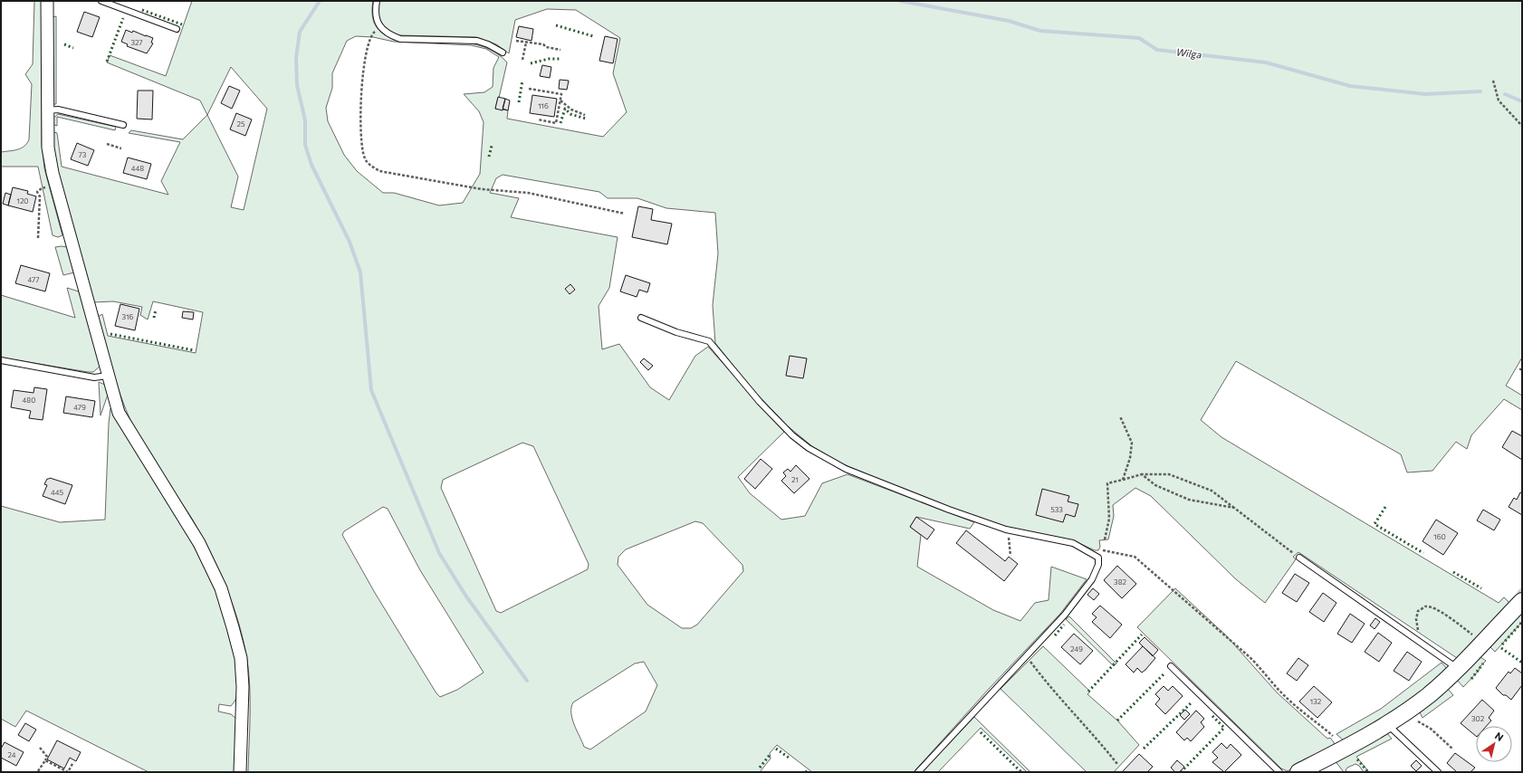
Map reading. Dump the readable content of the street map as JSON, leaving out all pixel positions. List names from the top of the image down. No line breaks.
{"water":["Wilga"],"house_numbers":["327","116","25","73","448","120","477","316","480","479","21","445","533","160","382","249","132","302","24"],"north":"top right"}
